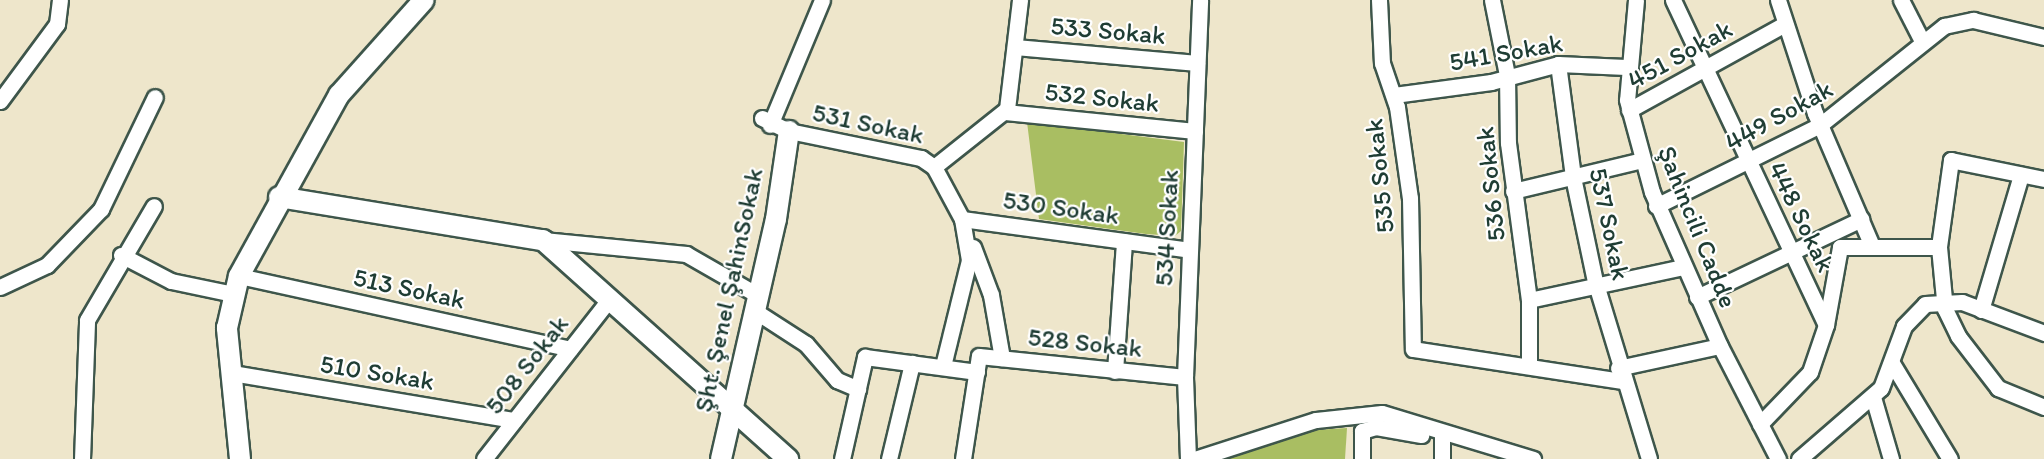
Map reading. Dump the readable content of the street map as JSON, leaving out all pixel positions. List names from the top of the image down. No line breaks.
{"streets":{"street":["533 Sokak","541 Sokak","451 Sokak","532 Sokak","449 Sokak","531 Sokak","535 Sokak","536 Sokak","530 Sokak","448 Sokak","537 Sokak","Şahincili Cadde","534 Sokak","513 Sokak","Şht. Şenel ŞahinSokak","528 Sokak","508 Sokak","510 Sokak"]},"crossings":[["533 Sokak","534 Sokak"],["541 Sokak","535 Sokak"],["541 Sokak","536 Sokak"],["541 Sokak","537 Sokak"],["541 Sokak","Şahincili Cadde"],["451 Sokak","448 Sokak"],["451 Sokak","Şahincili Cadde"],["532 Sokak","531 Sokak"],["532 Sokak","534 Sokak"],["449 Sokak","448 Sokak"],["449 Sokak","Şahincili Cadde"],["531 Sokak","Şht. Şenel ŞahinSokak"],["535 Sokak","536 Sokak"],["530 Sokak","534 Sokak"],["534 Sokak","528 Sokak"],["513 Sokak","508 Sokak"],["508 Sokak","510 Sokak"]]}
